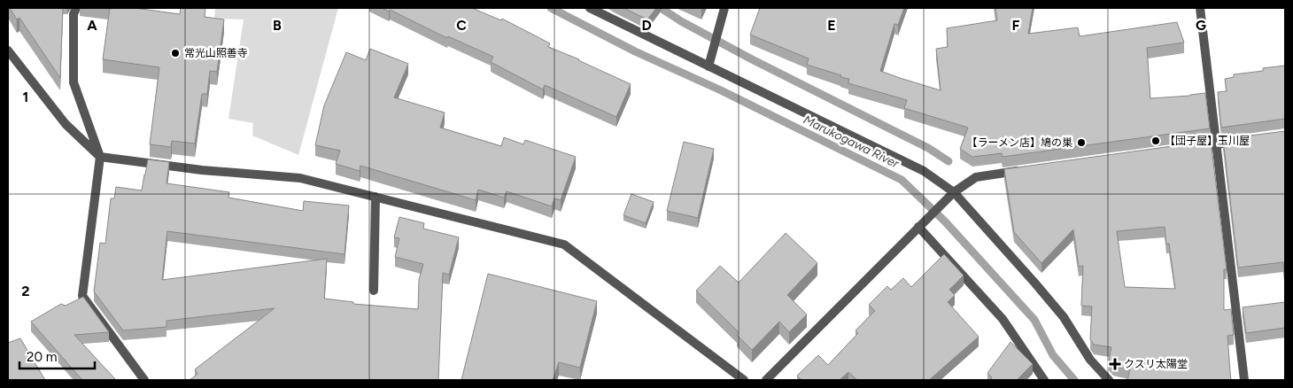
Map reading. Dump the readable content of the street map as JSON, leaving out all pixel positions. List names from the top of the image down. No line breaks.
{"water":["Marukogawa River"],"places":{"other":["常光山照善寺","【団子屋】玉川屋","【ラーメン店】鳩の巣"],"health":["クスリ太陽堂"]},"scale_bar":"20 m","grid":{"columns":["A","B","C","D","E","F","G"],"rows":["1","2"]}}
